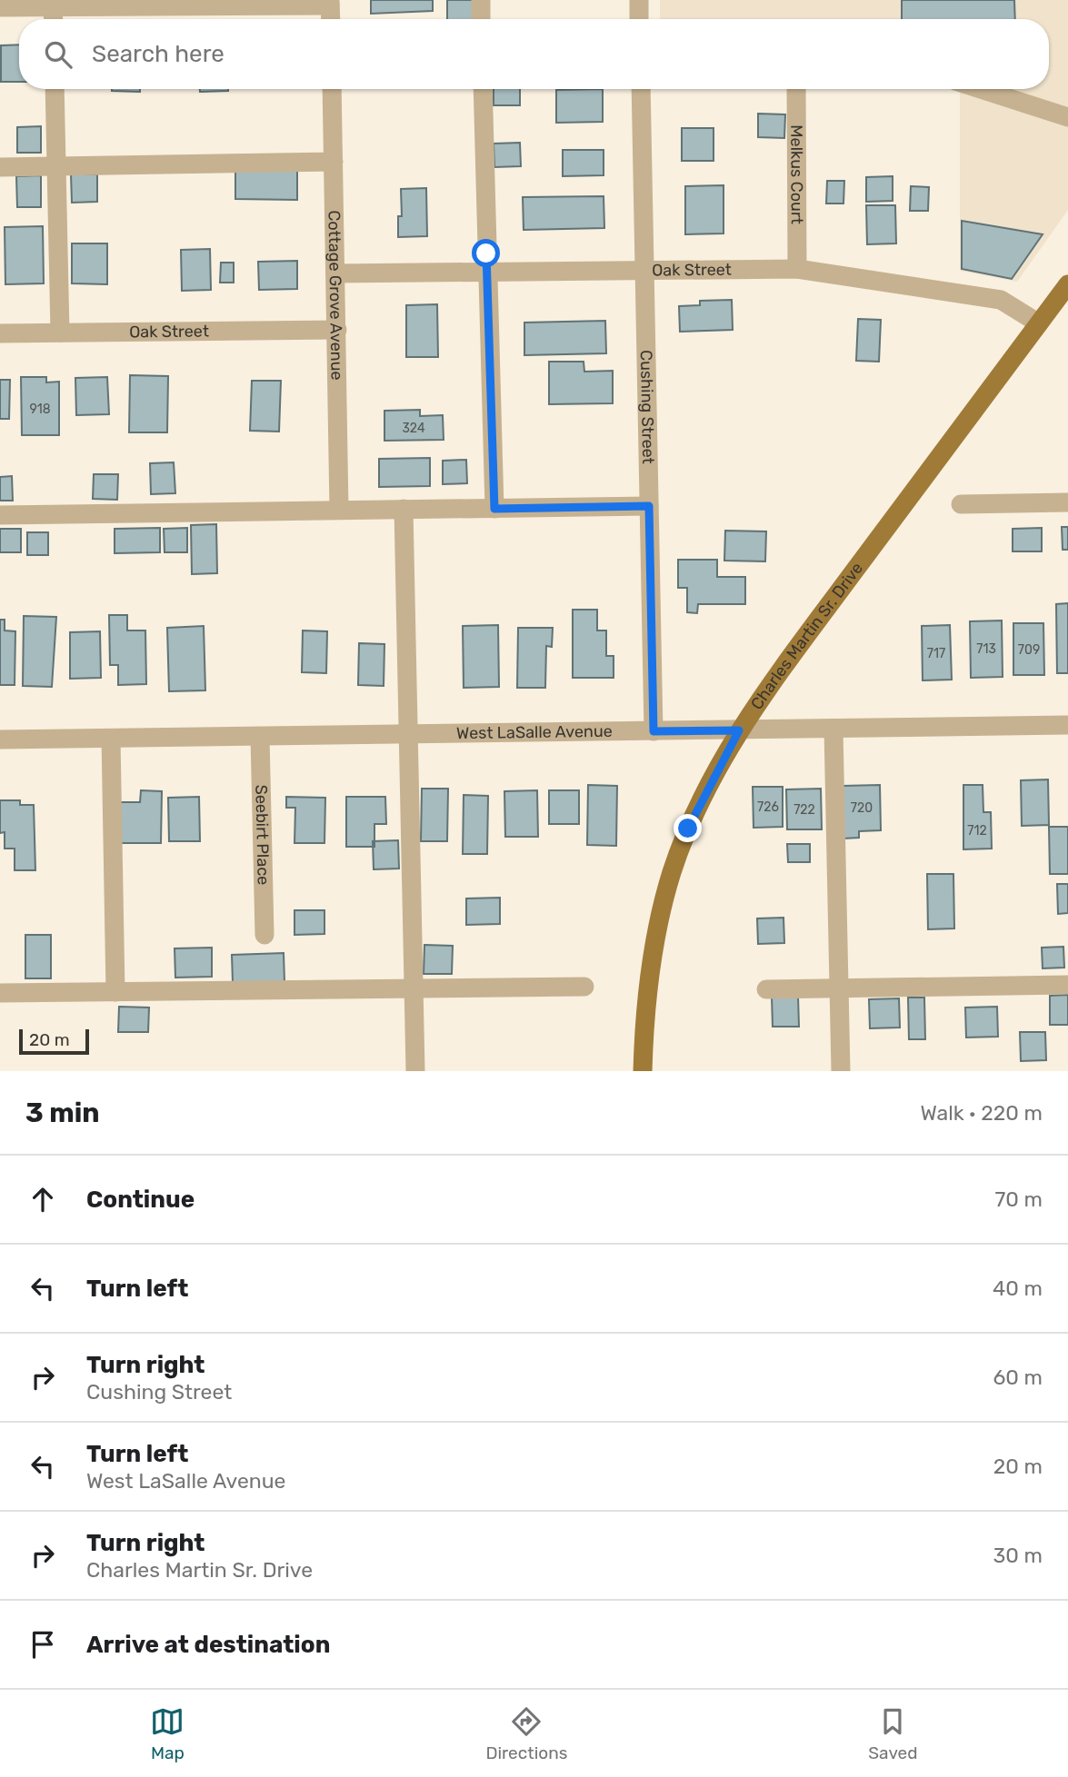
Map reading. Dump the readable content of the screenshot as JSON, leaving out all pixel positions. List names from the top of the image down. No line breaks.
{"streets":{"main road":["Charles Martin Sr. Drive"],"street":["Melkus Court","Oak Street","Cottage Grove Avenue","Cushing Street","West LaSalle Avenue","Seebirt Place"]},"crossings":[["Melkus Court","Oak Street"],["Oak Street","Cottage Grove Avenue"],["Oak Street","Cushing Street"],["Oak Street","Charles Martin Sr. Drive"],["Cushing Street","West LaSalle Avenue"],["Charles Martin Sr. Drive","West LaSalle Avenue"],["West LaSalle Avenue","Seebirt Place"]],"house_numbers":["918","324","713","709","717","726","720","722","712"],"scale_bar":"20 m","page":{"search":"Search here","scale":"20 m","heading":["3 min","Walk · 220 m"],"list":[["Continue","70 m"],["Turn left","40 m"],["Turn right","Cushing Street","60 m"],["Turn left","West LaSalle Avenue","20 m"],["Turn right","Charles Martin Sr. Drive","30 m"],"Arrive at destination"],"nav":["Map","Directions","Saved"]}}
